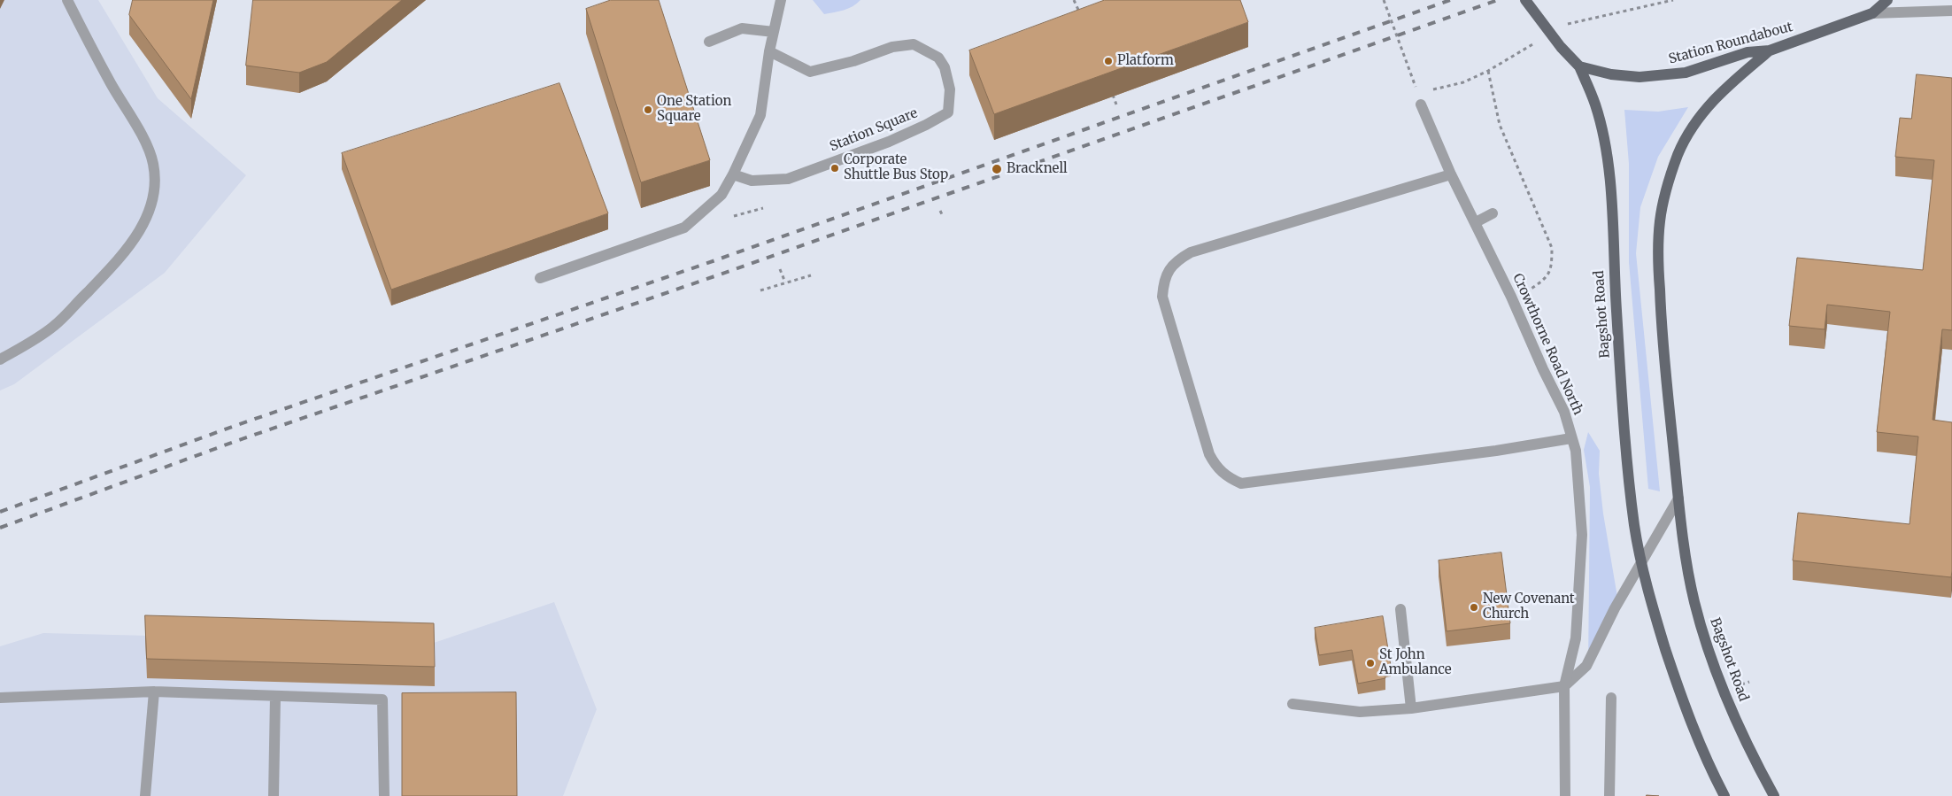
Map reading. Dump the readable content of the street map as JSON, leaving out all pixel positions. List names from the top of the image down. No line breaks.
{"streets":{"main road":["Station Roundabout","Bagshot Road"],"street":["Station Square","Crowthorne Road North"]},"crossings":[["Station Roundabout","Bagshot Road"]],"places":["Platform","One Station Square","Corporate Shuttle Bus Stop","Bracknell","New Covenant Church","St John Ambulance"]}
